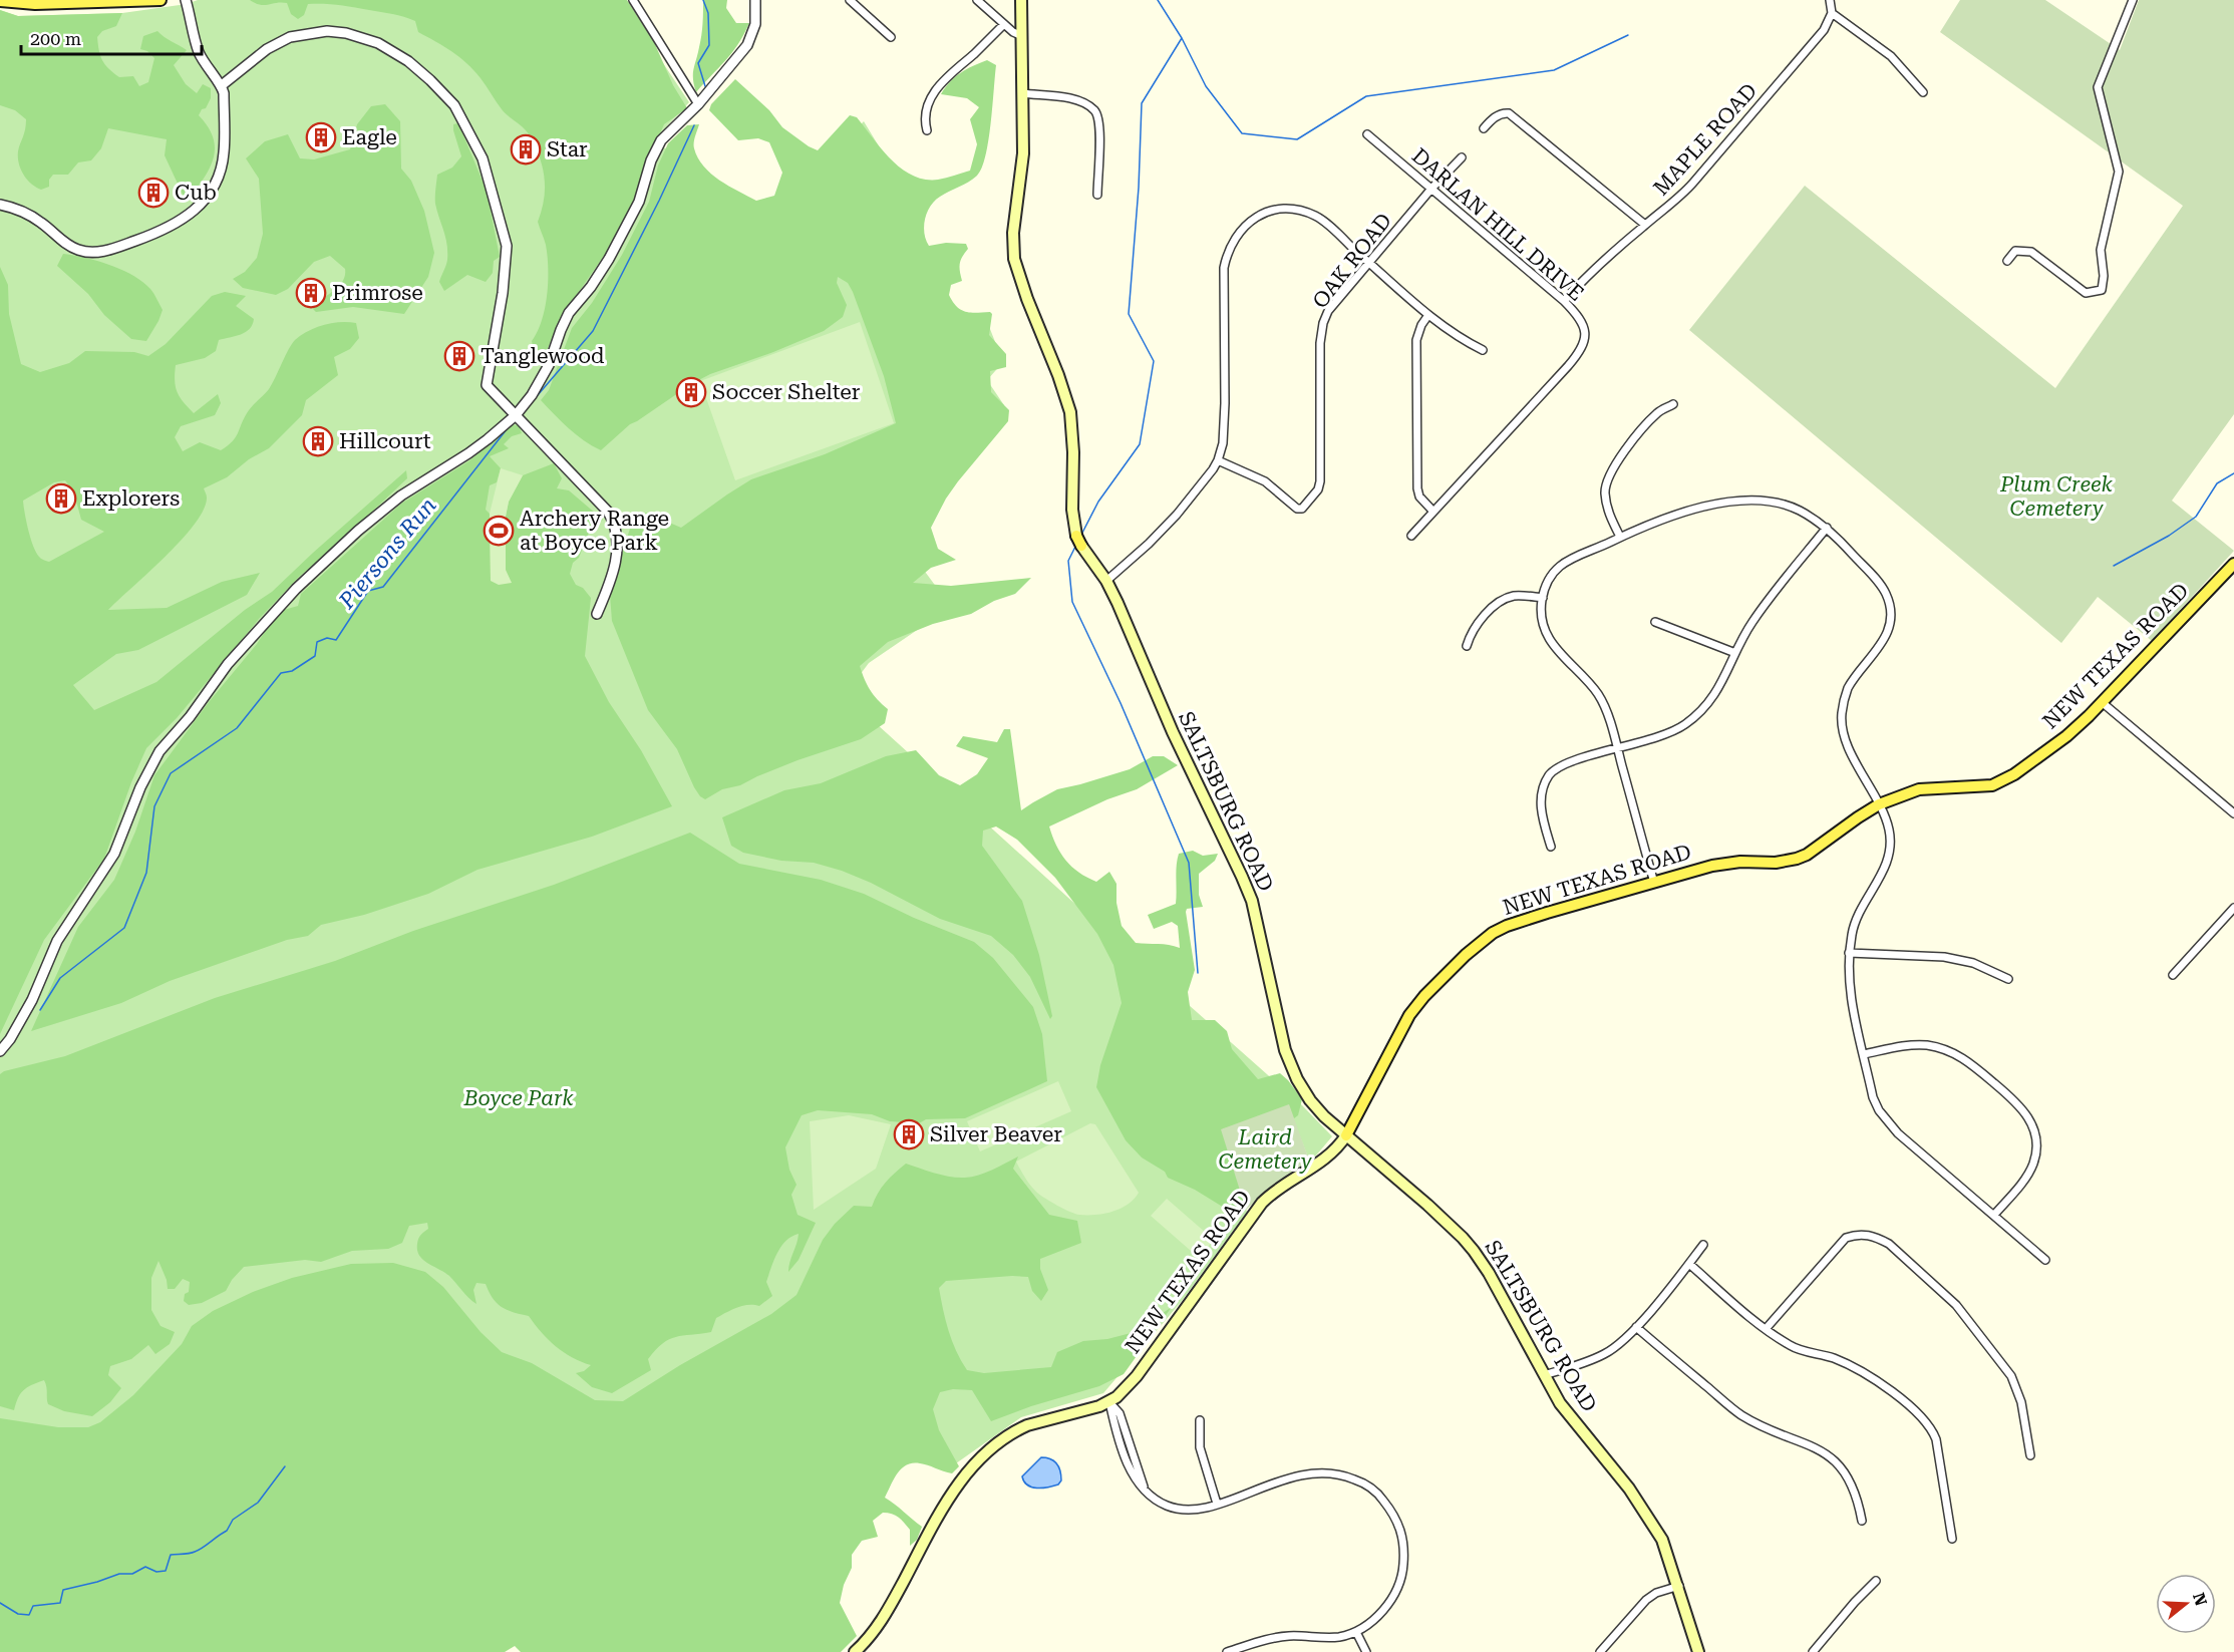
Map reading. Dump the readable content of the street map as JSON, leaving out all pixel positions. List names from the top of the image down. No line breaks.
{"streets":{"main road":["NEW TEXAS ROAD","SALTSBURG ROAD"],"street":["MAPLE ROAD","DARLAN HILL DRIVE","OAK ROAD"]},"crossings":[["MAPLE ROAD","DARLAN HILL DRIVE"],["DARLAN HILL DRIVE","OAK ROAD"],["NEW TEXAS ROAD","SALTSBURG ROAD"]],"water":["Piersons Run"],"parks":["Plum Creek Cemetery","Boyce Park","Laird Cemetery"],"places":{"building":["Eagle","Star","Cub","Primrose","Tanglewood","Soccer Shelter","Hillcourt","Explorers","Silver Beaver"],"sports":["Archery Range at Boyce Park"]},"scale_bar":"200 m","north":"right"}
